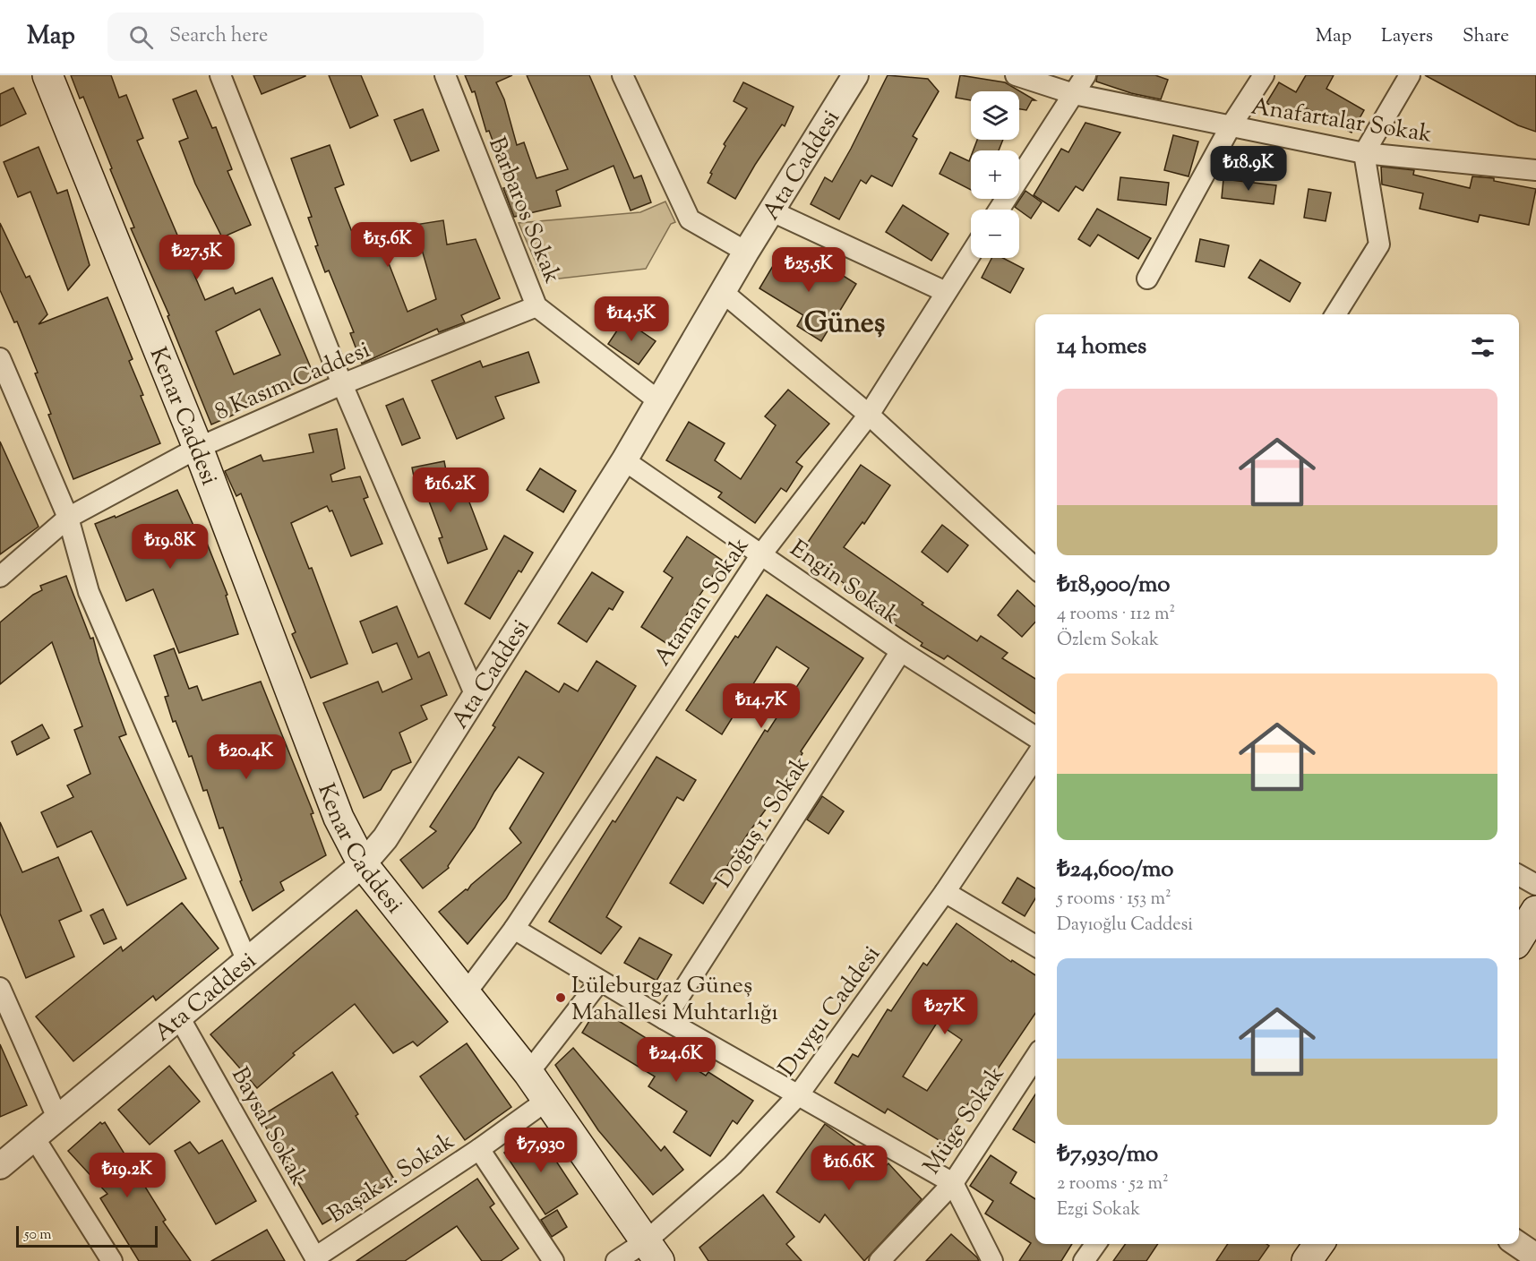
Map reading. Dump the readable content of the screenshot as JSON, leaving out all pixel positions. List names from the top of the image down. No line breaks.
{"streets":{"main road":["Kenar Caddesi"],"street":["Anafartalar Sokak","Ata Caddesi","Barbaros Sokak","8 Kasım Caddesi","Engin Sokak","Ataman Sokak","Doğuş 1. Sokak","Duygu Caddesi","Müge Sokak","Baysal Sokak","Başak 1. Sokak"]},"crossings":[["Ata Caddesi","Barbaros Sokak"],["Ata Caddesi","Kenar Caddesi"],["Ata Caddesi","Engin Sokak"],["Ata Caddesi","Baysal Sokak"],["Barbaros Sokak","8 Kasım Caddesi"],["8 Kasım Caddesi","Kenar Caddesi"],["Kenar Caddesi","Ataman Sokak"],["Kenar Caddesi","Duygu Caddesi"],["Kenar Caddesi","Başak 1. Sokak"],["Engin Sokak","Ataman Sokak"],["Engin Sokak","Doğuş 1. Sokak"],["Baysal Sokak","Başak 1. Sokak"]],"districts":["Güneş"],"places":["Lüleburgaz Güneş Mahallesi Muhtarlığı"],"scale_bar":"50 m","page":{"header":"Map","search":"Search here","nav":["Map","Layers","Share"],"map_buttons":["+","−"],"price":["₺18.9K","₺15.6K","₺27.5K","₺25.5K","₺14.5K","₺16.2K","₺19.8K","₺14.7K","₺20.4K","₺27K","₺24.6K","₺7,930","₺16.6K","₺19.2K"],"heading":"14 homes","list":[{"name":"₺18,900/mo","note":"4 rooms · 112 m² · Özlem Sokak"},{"name":"₺24,600/mo","note":"5 rooms · 153 m² · Dayıoğlu Caddesi"},{"name":"₺7,930/mo","note":"2 rooms · 52 m² · Ezgi Sokak"}],"scale":"50 m"}}
